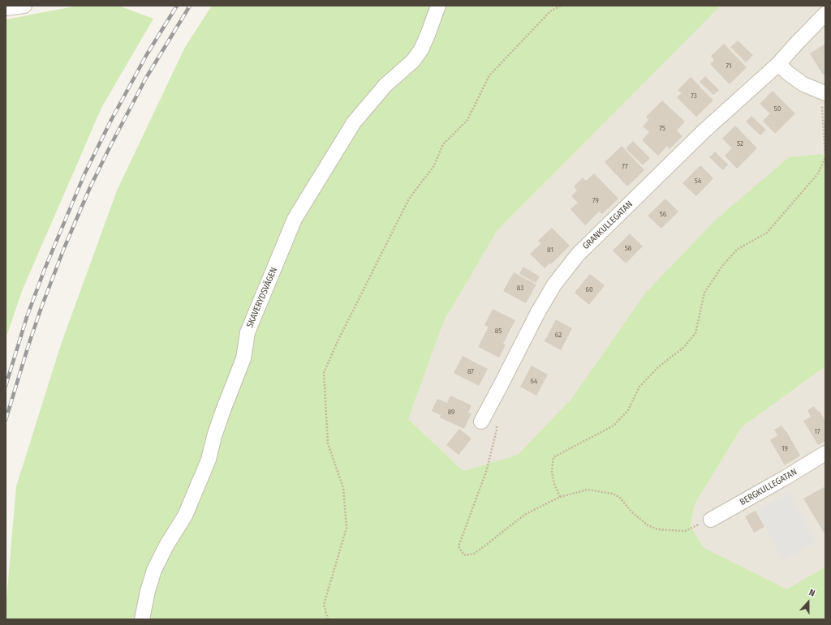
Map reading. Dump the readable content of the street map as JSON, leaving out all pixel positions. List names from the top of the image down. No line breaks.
{"streets":{"street":["GRANKULLEGATAN","SKAVERYDSVÄGEN","BERGKULLEGATAN"]},"house_numbers":["71","73","50","75","52","77","54","79","56","58","81","83","60","85","62","87","64","89","17","19"],"north":"top"}
